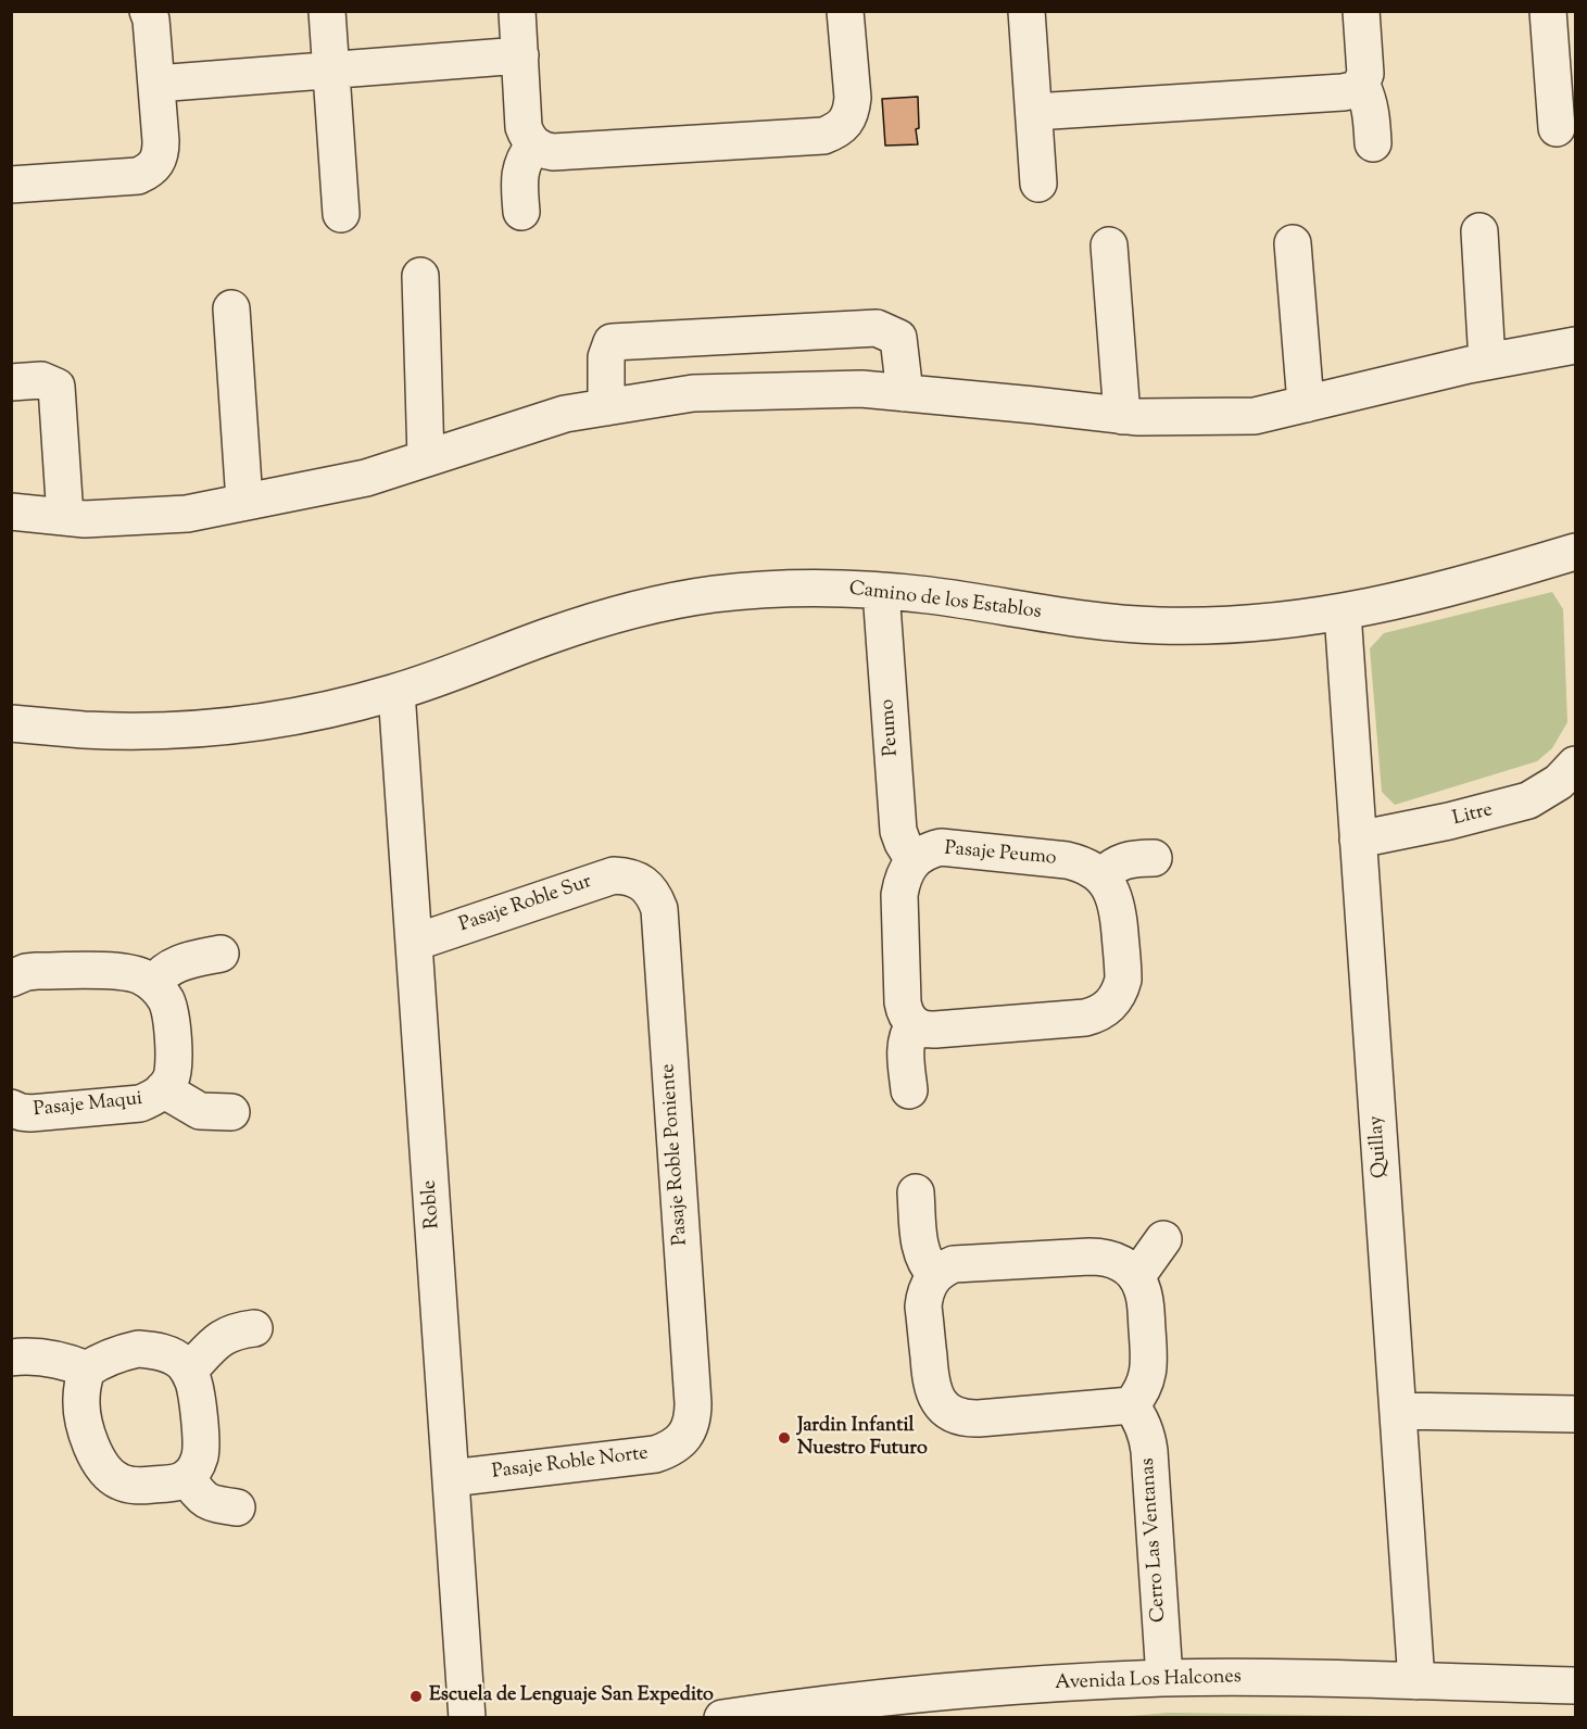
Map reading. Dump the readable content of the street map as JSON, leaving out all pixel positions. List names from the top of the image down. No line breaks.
{"streets":{"street":["Camino de los Establos","Peumo","Litre","Pasaje Peumo","Pasaje Roble Sur","Pasaje Maqui","Quillay","Pasaje Roble Poniente","Roble","Pasaje Roble Norte","Cerro Las Ventanas","Avenida Los Halcones"]},"crossings":[["Camino de los Establos","Peumo"],["Camino de los Establos","Quillay"],["Camino de los Establos","Roble"],["Peumo","Pasaje Peumo"],["Litre","Quillay"],["Pasaje Roble Sur","Pasaje Roble Poniente"],["Pasaje Roble Sur","Roble"],["Quillay","Avenida Los Halcones"],["Pasaje Roble Poniente","Pasaje Roble Norte"],["Roble","Pasaje Roble Norte"],["Cerro Las Ventanas","Avenida Los Halcones"]],"places":["Jardin Infantil Nuestro Futuro","Escuela de Lenguaje San Expedito"]}
